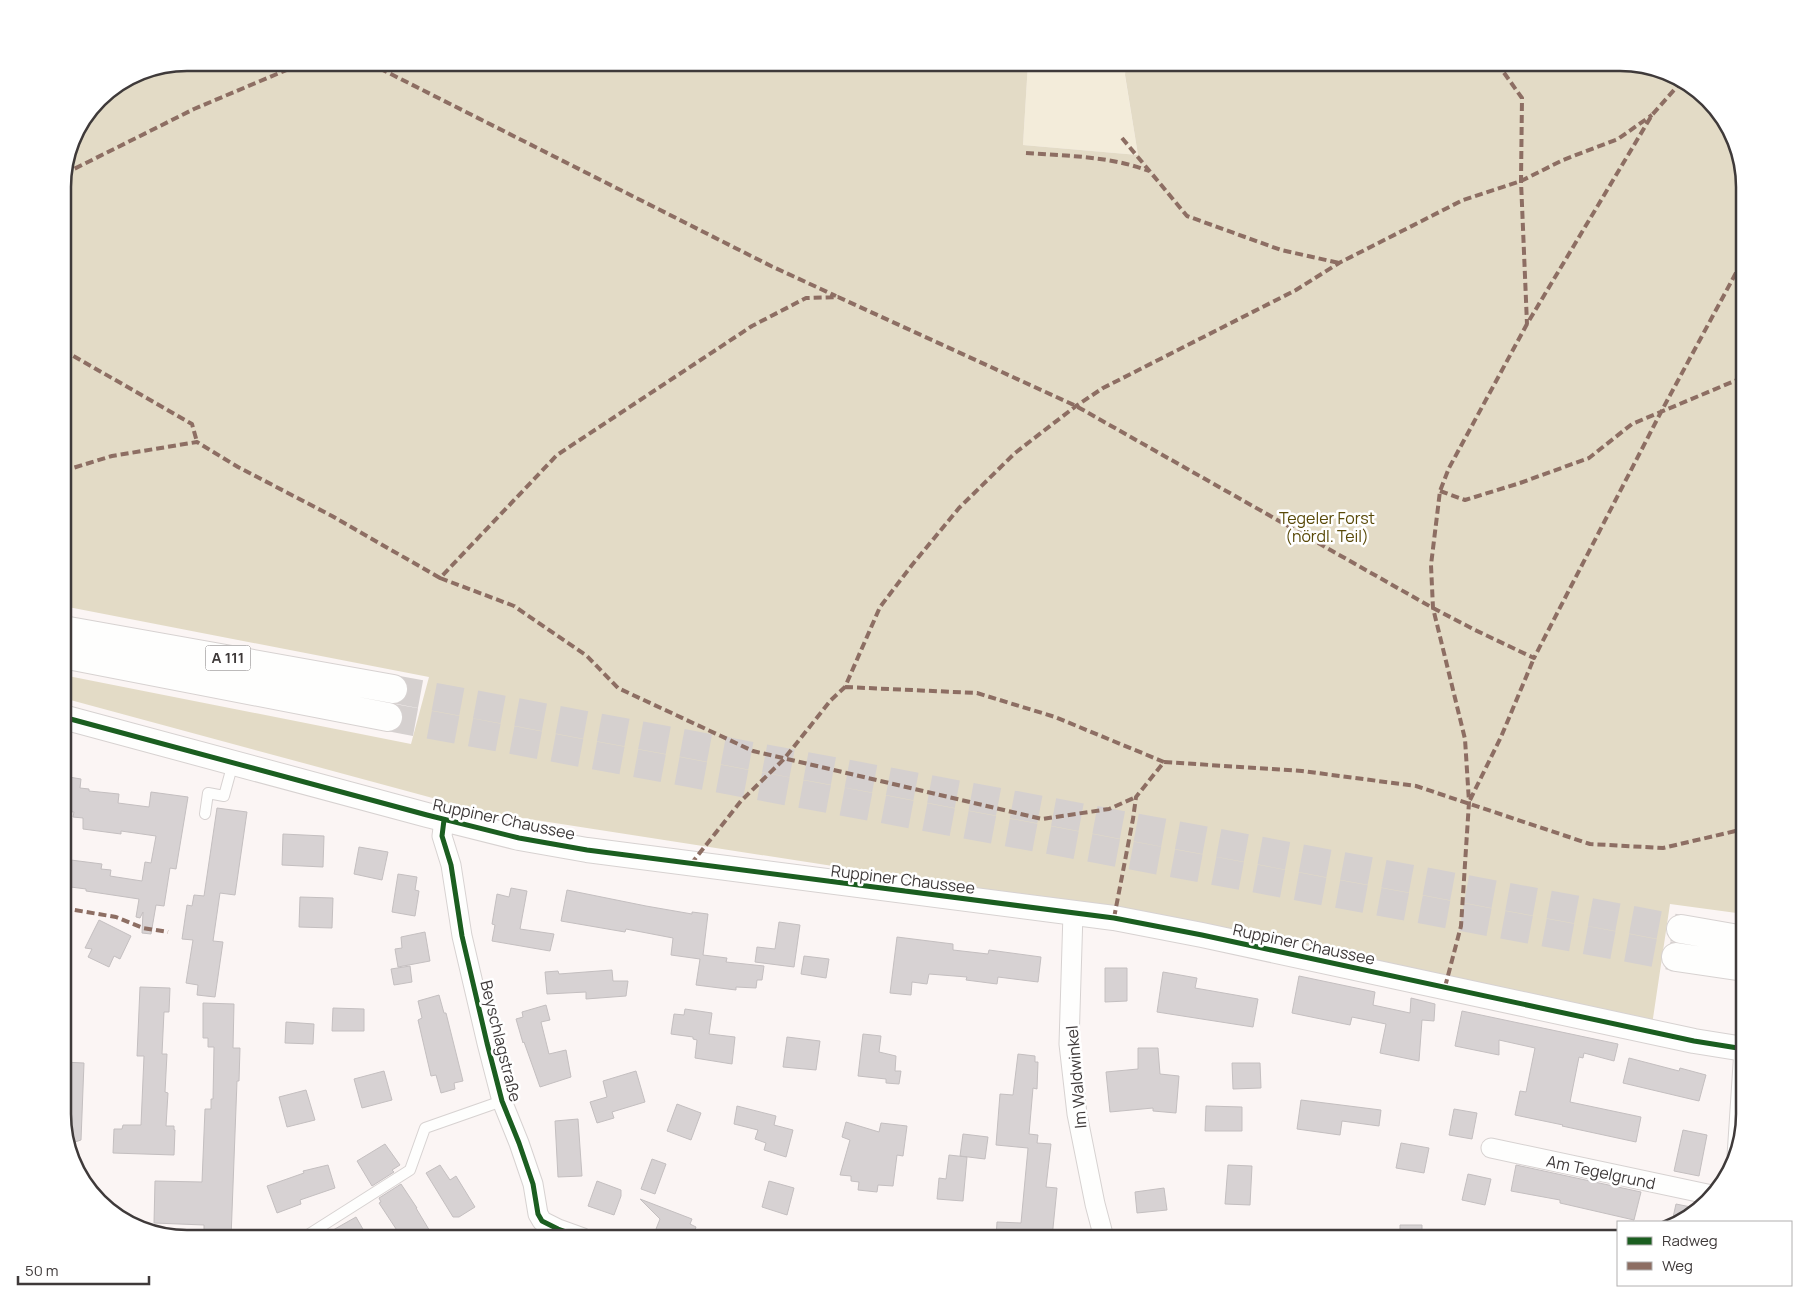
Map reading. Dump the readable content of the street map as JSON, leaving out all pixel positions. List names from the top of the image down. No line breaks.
{"streets":{"highway":["A 111"],"street":["Ruppiner Chaussee","Beyschlagstraße","Im Waldwinkel","Am Tegelgrund"]},"crossings":[["Ruppiner Chaussee","Beyschlagstraße"],["Ruppiner Chaussee","Im Waldwinkel"]],"parks":["Tegeler Forst (nördl. Teil)"],"legend":["Radweg","Weg"],"scale_bar":"50 m"}
